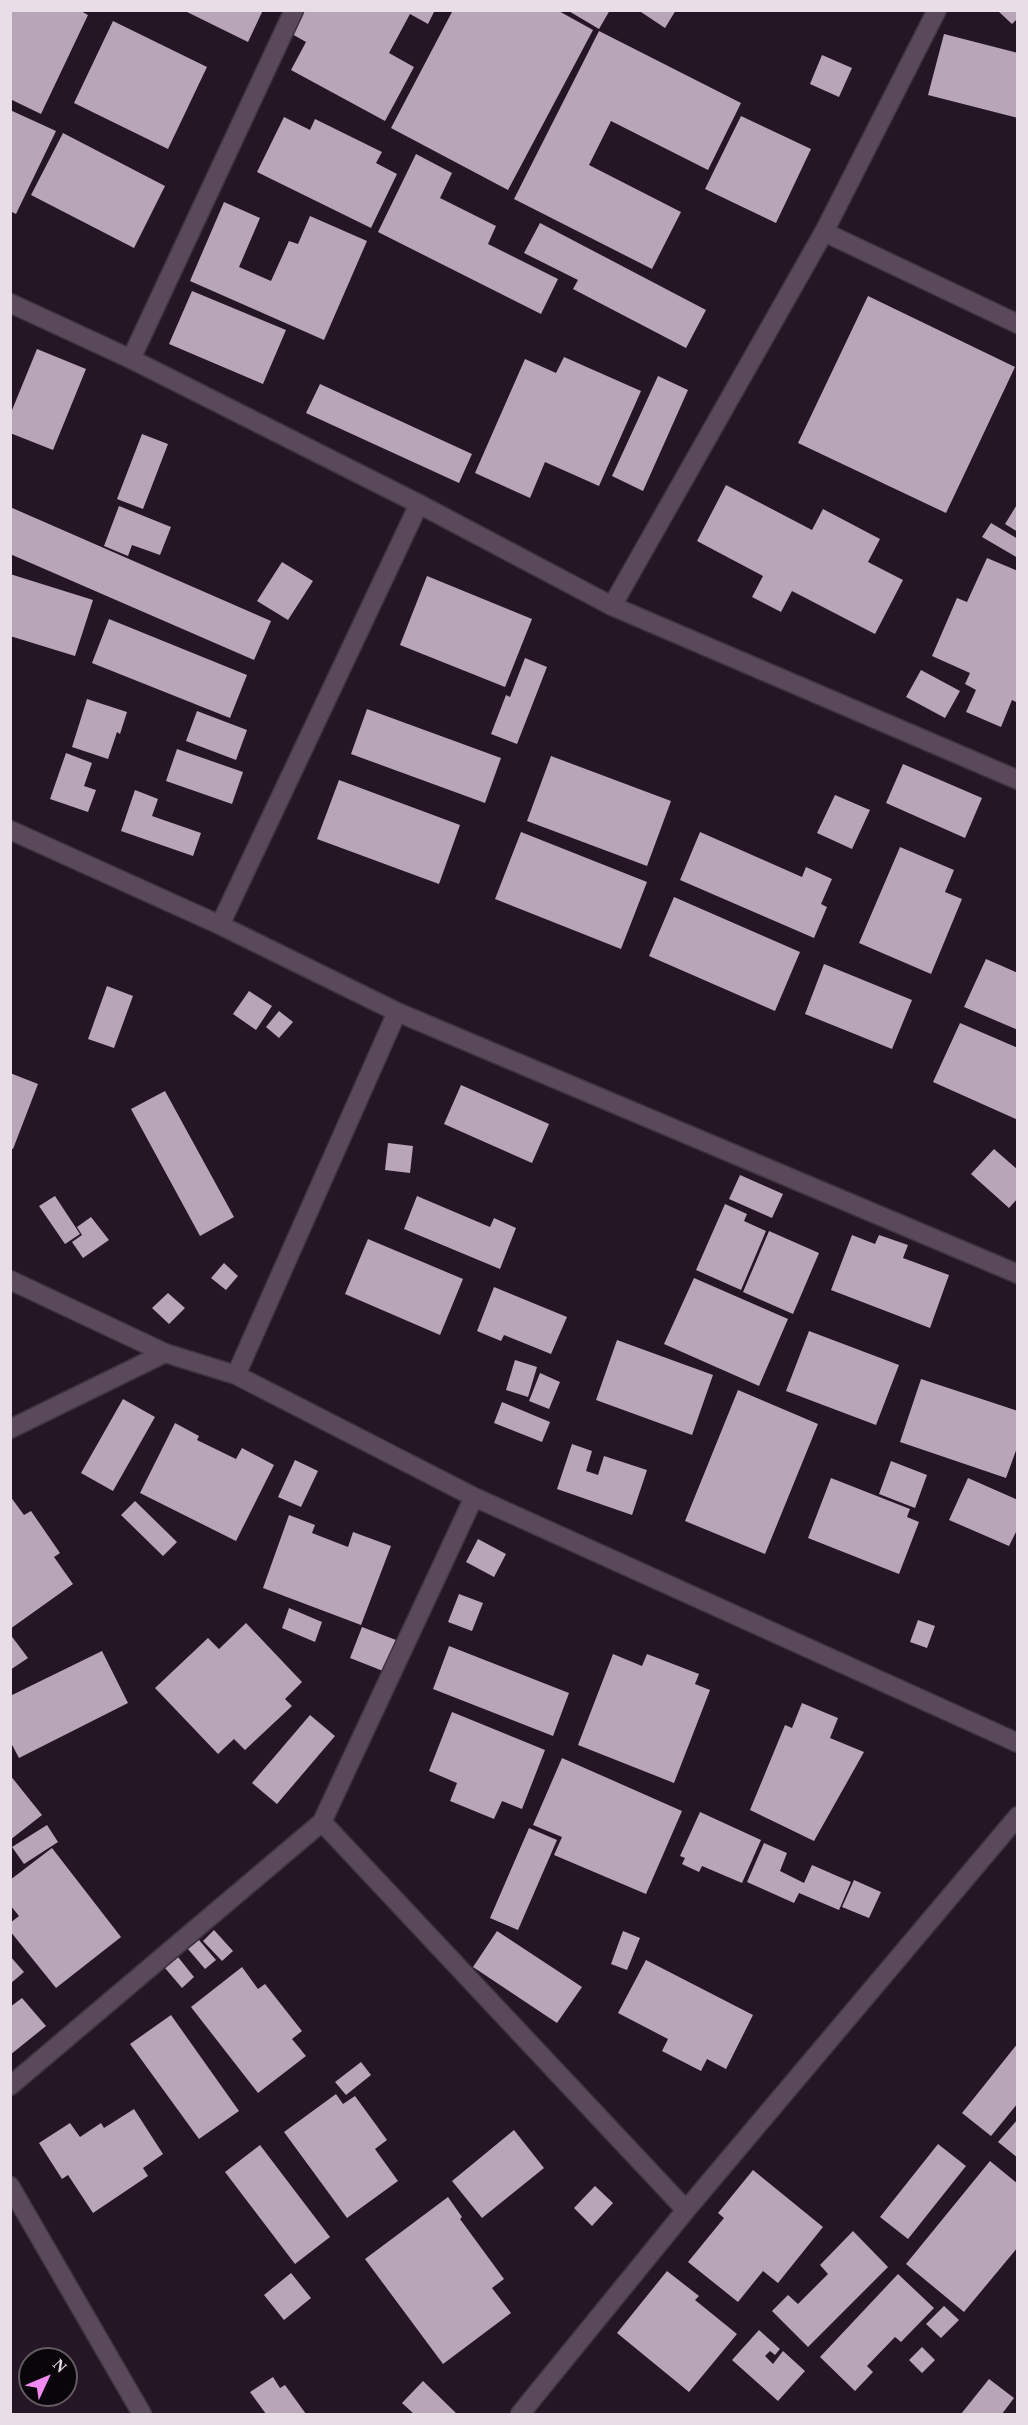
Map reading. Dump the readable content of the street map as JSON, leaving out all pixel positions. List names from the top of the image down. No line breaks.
{"north":"top right"}
